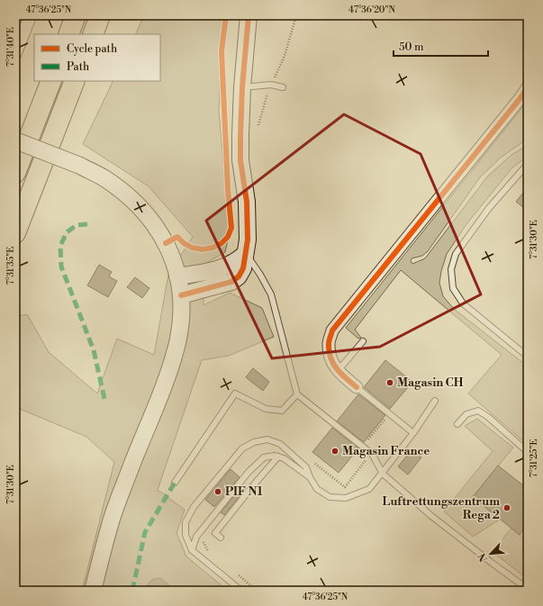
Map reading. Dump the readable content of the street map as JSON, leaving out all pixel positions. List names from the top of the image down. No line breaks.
{"places":["Magasin CH","Magasin France","PIF N1","Luftrettungszentrum Rega 2"],"legend":["Cycle path","Path"],"scale_bar":"50 m","north":"bottom left","coordinates":["47°36'25\"N","47°36'20\"N","7°31'40\"E","7°31'30\"E","7°31'35\"E","7°31'25\"E"]}
